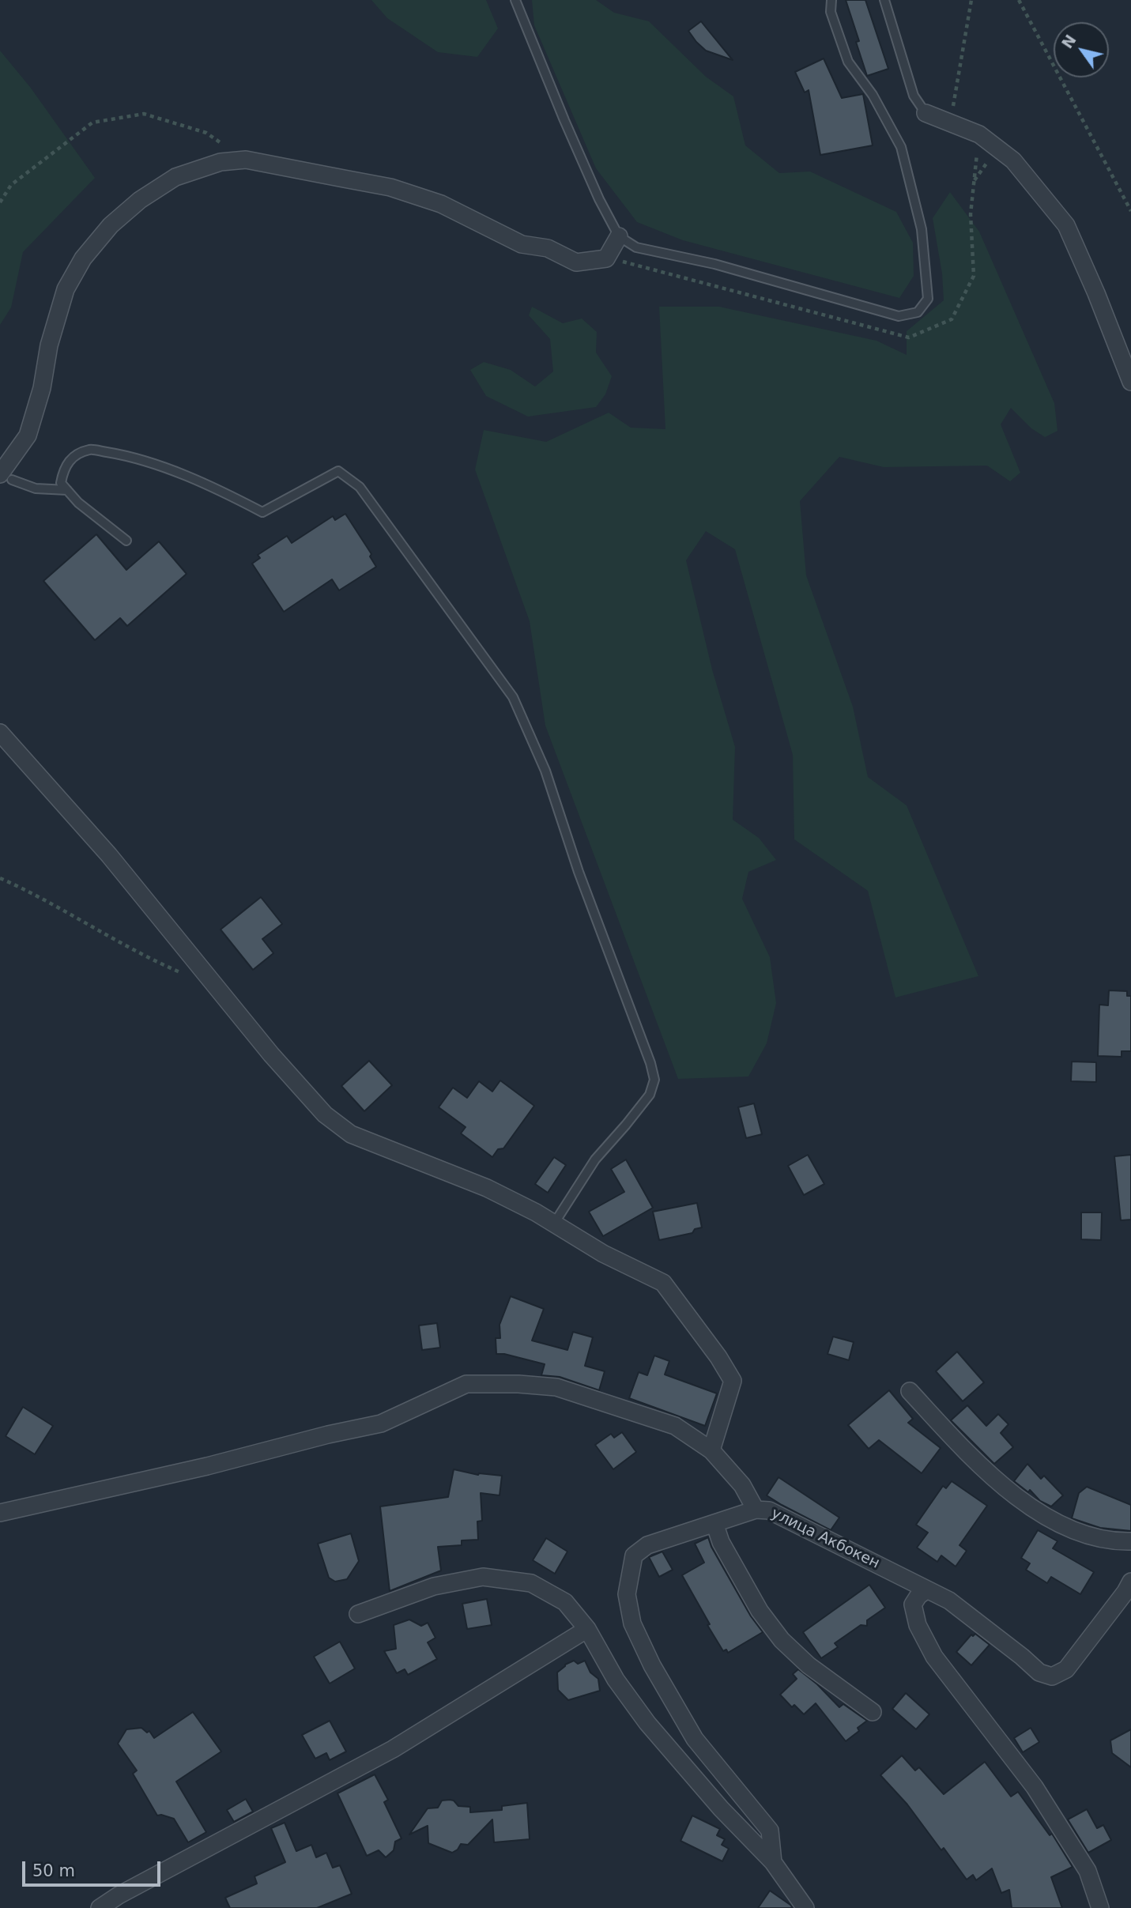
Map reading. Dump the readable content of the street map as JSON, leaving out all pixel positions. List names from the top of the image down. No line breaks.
{"streets":{"street":["улица Акбокен"]},"scale_bar":"50 m","north":"top left"}
